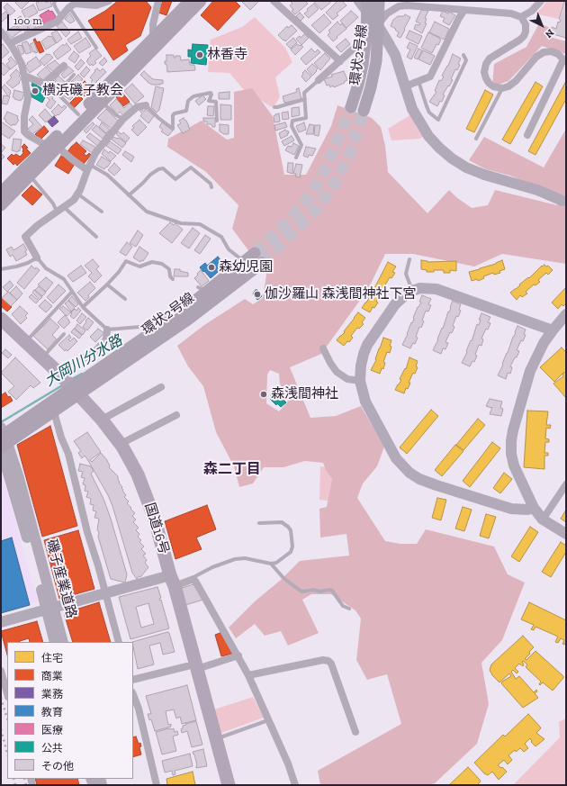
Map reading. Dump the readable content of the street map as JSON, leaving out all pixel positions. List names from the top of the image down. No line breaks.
{"streets":{"highway":["国道16号"],"main road":["環状2号線"],"street":["磯子産業道路"]},"crossings":[["環状2号線","磯子産業道路"]],"districts":["森二丁目"],"water":["大岡川分水路"],"places":["林香寺","横浜磯子教会","森幼児園","伽沙羅山 森浅間神社下宮","森浅間神社"],"legend":["住宅","商業","業務","教育","医療","公共","その他"],"scale_bar":"100 m","north":"bottom right"}
